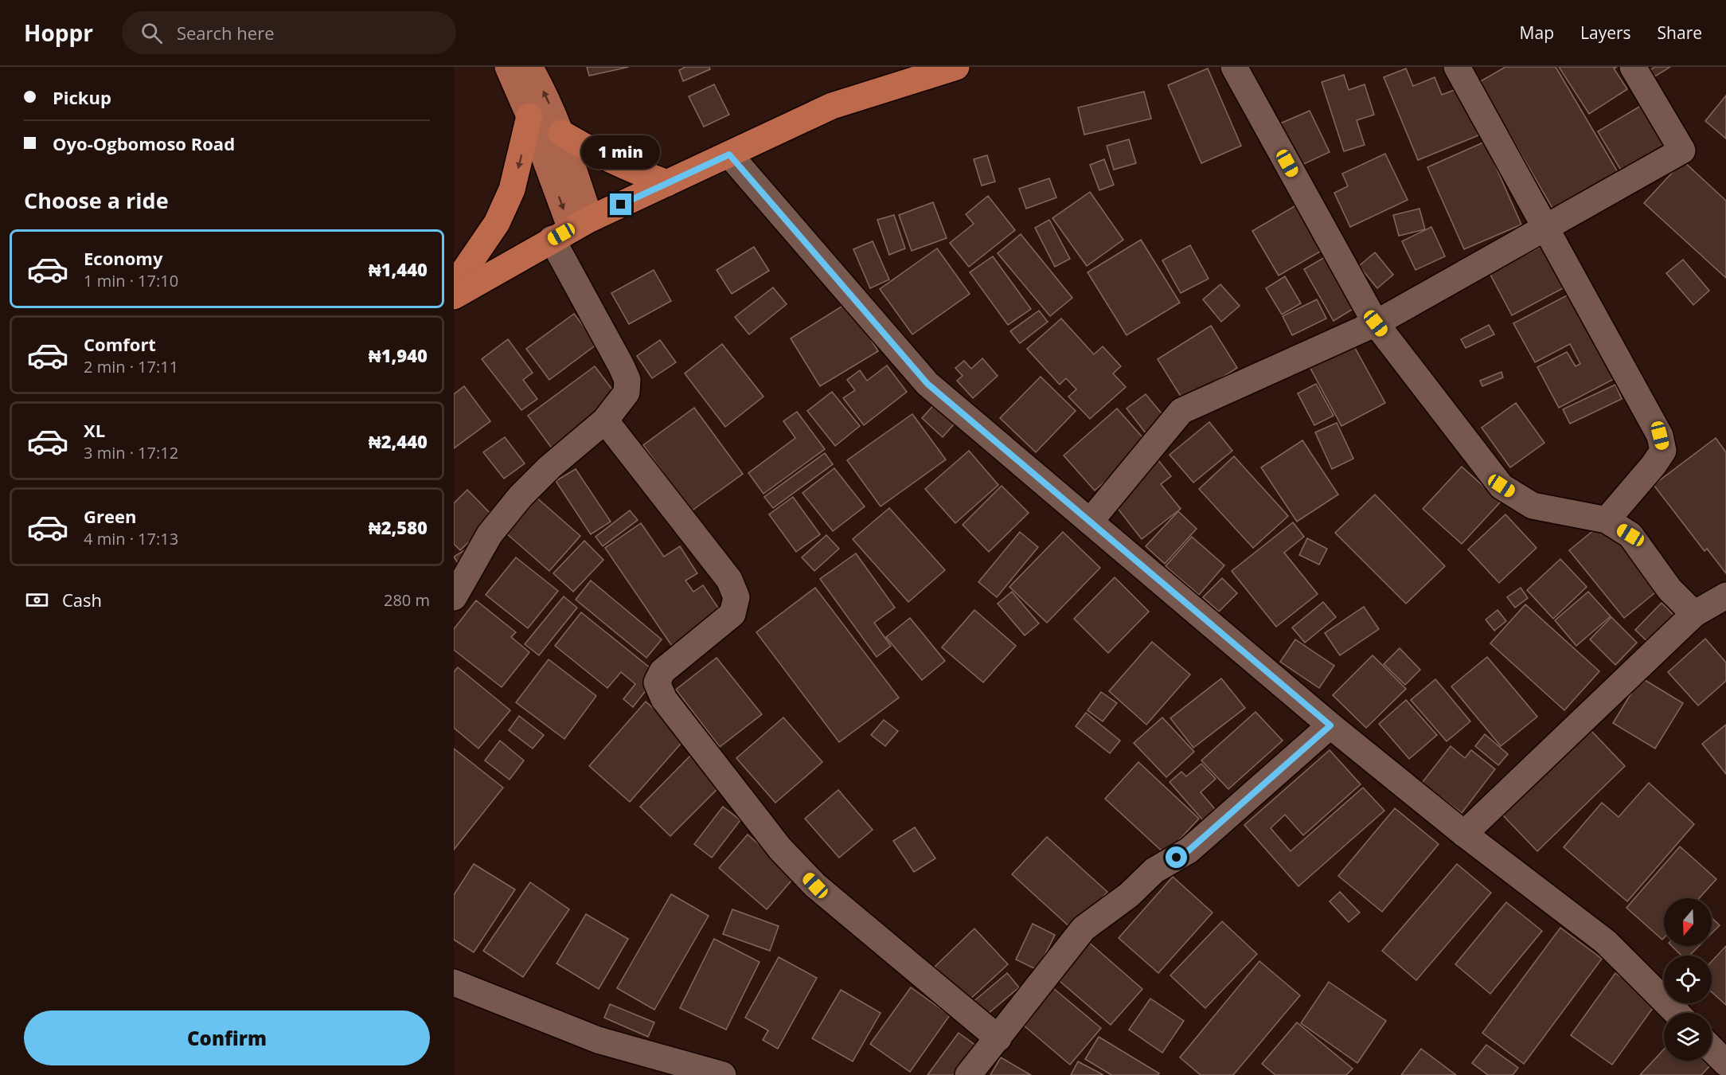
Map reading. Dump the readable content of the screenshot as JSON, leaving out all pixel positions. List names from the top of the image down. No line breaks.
{"north":"bottom","page":{"header":"Hoppr","search":"Search here","nav":["Map","Layers","Share"],"banner":["Pickup","Oyo-Ogbomoso Road"],"bubble":"1 min","heading":"Choose a ride","list":[{"name":"Economy","note":"1 min · 17:10","value":"₦1,440"},{"name":"Comfort","note":"2 min · 17:11","value":"₦1,940"},{"name":"XL","note":"3 min · 17:12","value":"₦2,440"},{"name":"Green","note":"4 min · 17:13","value":"₦2,580"}],"pay":["Cash","280 m"],"buttons":"Confirm"}}
